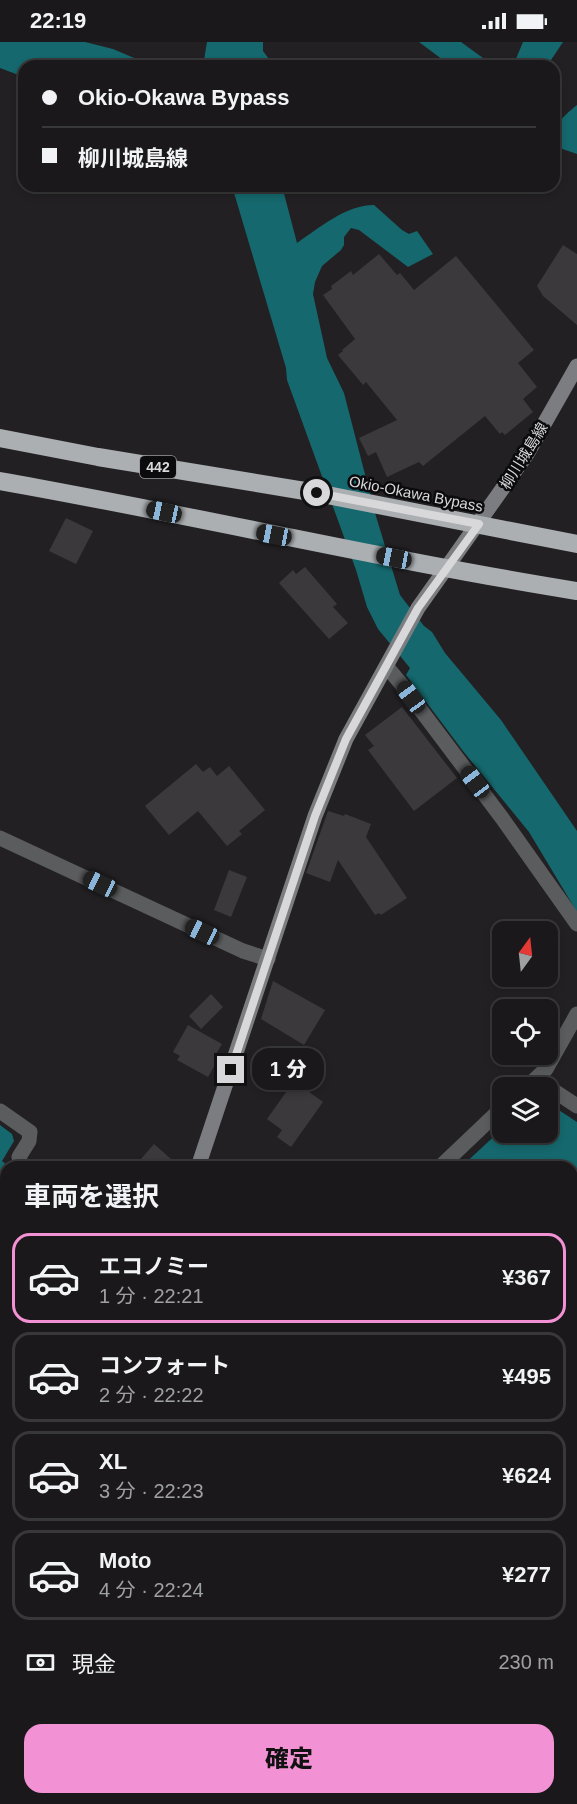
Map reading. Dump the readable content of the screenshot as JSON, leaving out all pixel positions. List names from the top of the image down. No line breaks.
{"streets":{"highway":["442","Okio-Okawa Bypass"],"main road":["柳川城島線"]},"crossings":[["柳川城島線","Okio-Okawa Bypass"]],"north":"top","page":{"status":"22:19","banner":["Okio-Okawa Bypass","柳川城島線"],"bubble":"1 分","heading":"車両を選択","list":[{"name":"エコノミー","note":"1 分 · 22:21","value":"¥367"},{"name":"コンフォート","note":"2 分 · 22:22","value":"¥495"},{"name":"XL","note":"3 分 · 22:23","value":"¥624"},{"name":"Moto","note":"4 分 · 22:24","value":"¥277"}],"pay":["現金","230 m"],"buttons":"確定"}}
